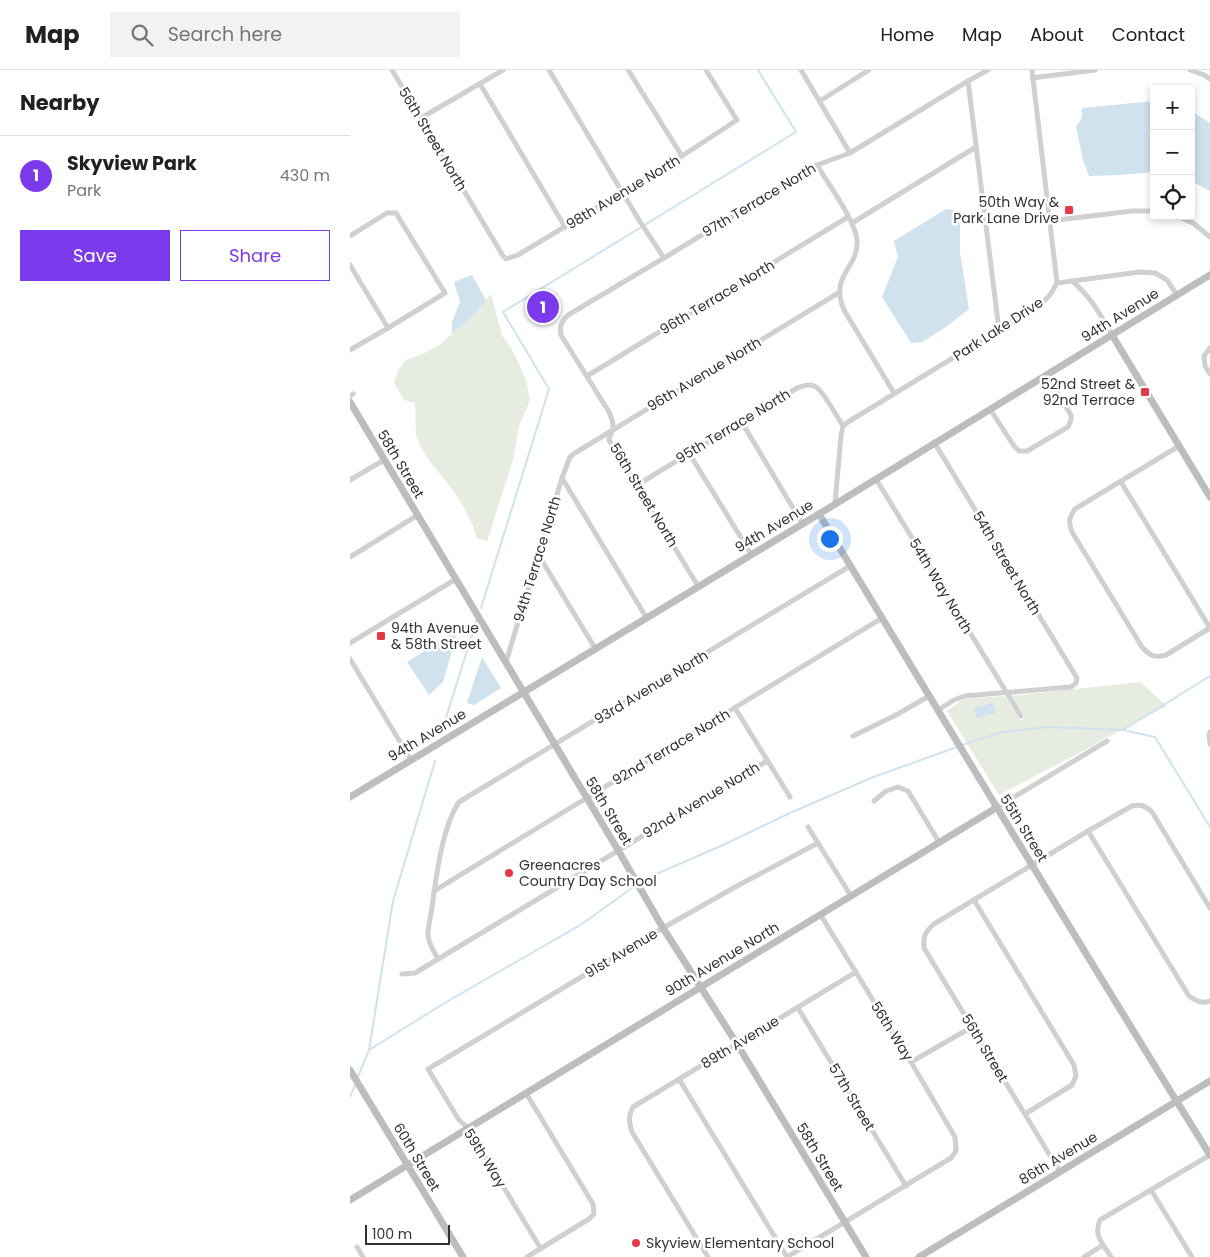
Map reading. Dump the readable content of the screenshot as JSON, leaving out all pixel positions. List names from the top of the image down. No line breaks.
{"streets":{"street":["56th Street North","98th Avenue North","97th Terrace North","96th Terrace North","94th Avenue","Park Lake Drive","96th Avenue North","95th Terrace North","58th Street","94th Terrace North","54th Street North","54th Way North","93rd Avenue North","92nd Terrace North","92nd Avenue North","55th Street","91st Avenue","90th Avenue North","56th Way","89th Avenue","56th Street","57th Street","60th Street","59th Way","86th Avenue"]},"crossings":[["56th Street North","98th Avenue North"],["56th Street North","97th Terrace North"],["56th Street North","96th Terrace North"],["56th Street North","94th Avenue"],["56th Street North","96th Avenue North"],["56th Street North","95th Terrace North"],["94th Avenue","58th Street"],["94th Avenue","54th Street North"],["94th Avenue","54th Way North"],["94th Avenue","55th Street"],["Park Lake Drive","95th Terrace North"],["96th Avenue North","94th Terrace North"],["58th Street","94th Terrace North"],["58th Street","93rd Avenue North"],["58th Street","92nd Terrace North"],["58th Street","92nd Avenue North"],["58th Street","91st Avenue"],["58th Street","90th Avenue North"],["58th Street","89th Avenue"],["54th Street North","54th Way North"],["93rd Avenue North","92nd Terrace North"],["93rd Avenue North","55th Street"],["92nd Terrace North","55th Street"],["55th Street","90th Avenue North"],["55th Street","86th Avenue"],["91st Avenue","59th Way"],["90th Avenue North","56th Way"],["90th Avenue North","60th Street"],["90th Avenue North","59th Way"],["56th Way","89th Avenue"],["56th Way","57th Street"],["89th Avenue","57th Street"],["56th Street","86th Avenue"]],"places":{"transit":["50th Way & Park Lane Drive","52nd Street & 92nd Terrace","94th Avenue & 58th Street"],"other":["Greenacres Country Day School","Skyview Elementary School"]},"scale_bar":"100 m","page":{"header":"Map","search":"Search here","nav":["Home","Map","About","Contact"],"heading":"Nearby","map_buttons":["+","−"],"list":[{"mark":"1","name":"Skyview Park","note":"Park","value":"430 m"}],"buttons":["Save","Share"],"pins":"1","scale":"100 m"}}
